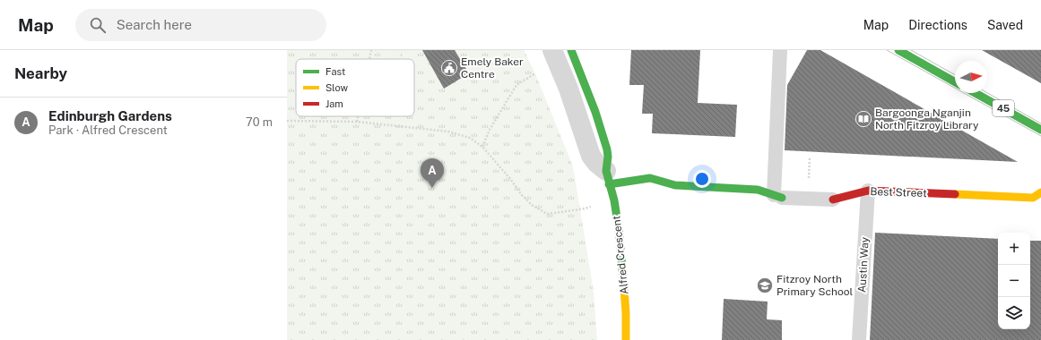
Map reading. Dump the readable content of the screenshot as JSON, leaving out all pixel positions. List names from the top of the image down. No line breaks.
{"streets":{"main road":["45","Best Street","Alfred Crescent"],"lane":["Austin Way"]},"crossings":[["Best Street","Alfred Crescent"],["Best Street","Austin Way"]],"places":{"public building":["Emely Baker Centre"],"library":["Bargoonga Nganjin North Fitzroy Library"],"school or university":["Fitzroy North Primary School"]},"legend":["Fast","Slow","Jam"],"north":"right","page":{"header":"Map","search":"Search here","nav":["Map","Directions","Saved"],"heading":"Nearby","list":[{"mark":"A","name":"Edinburgh Gardens","note":"Park · Alfred Crescent","value":"70 m"}],"pins":"A","map_buttons":["+","−"]}}
